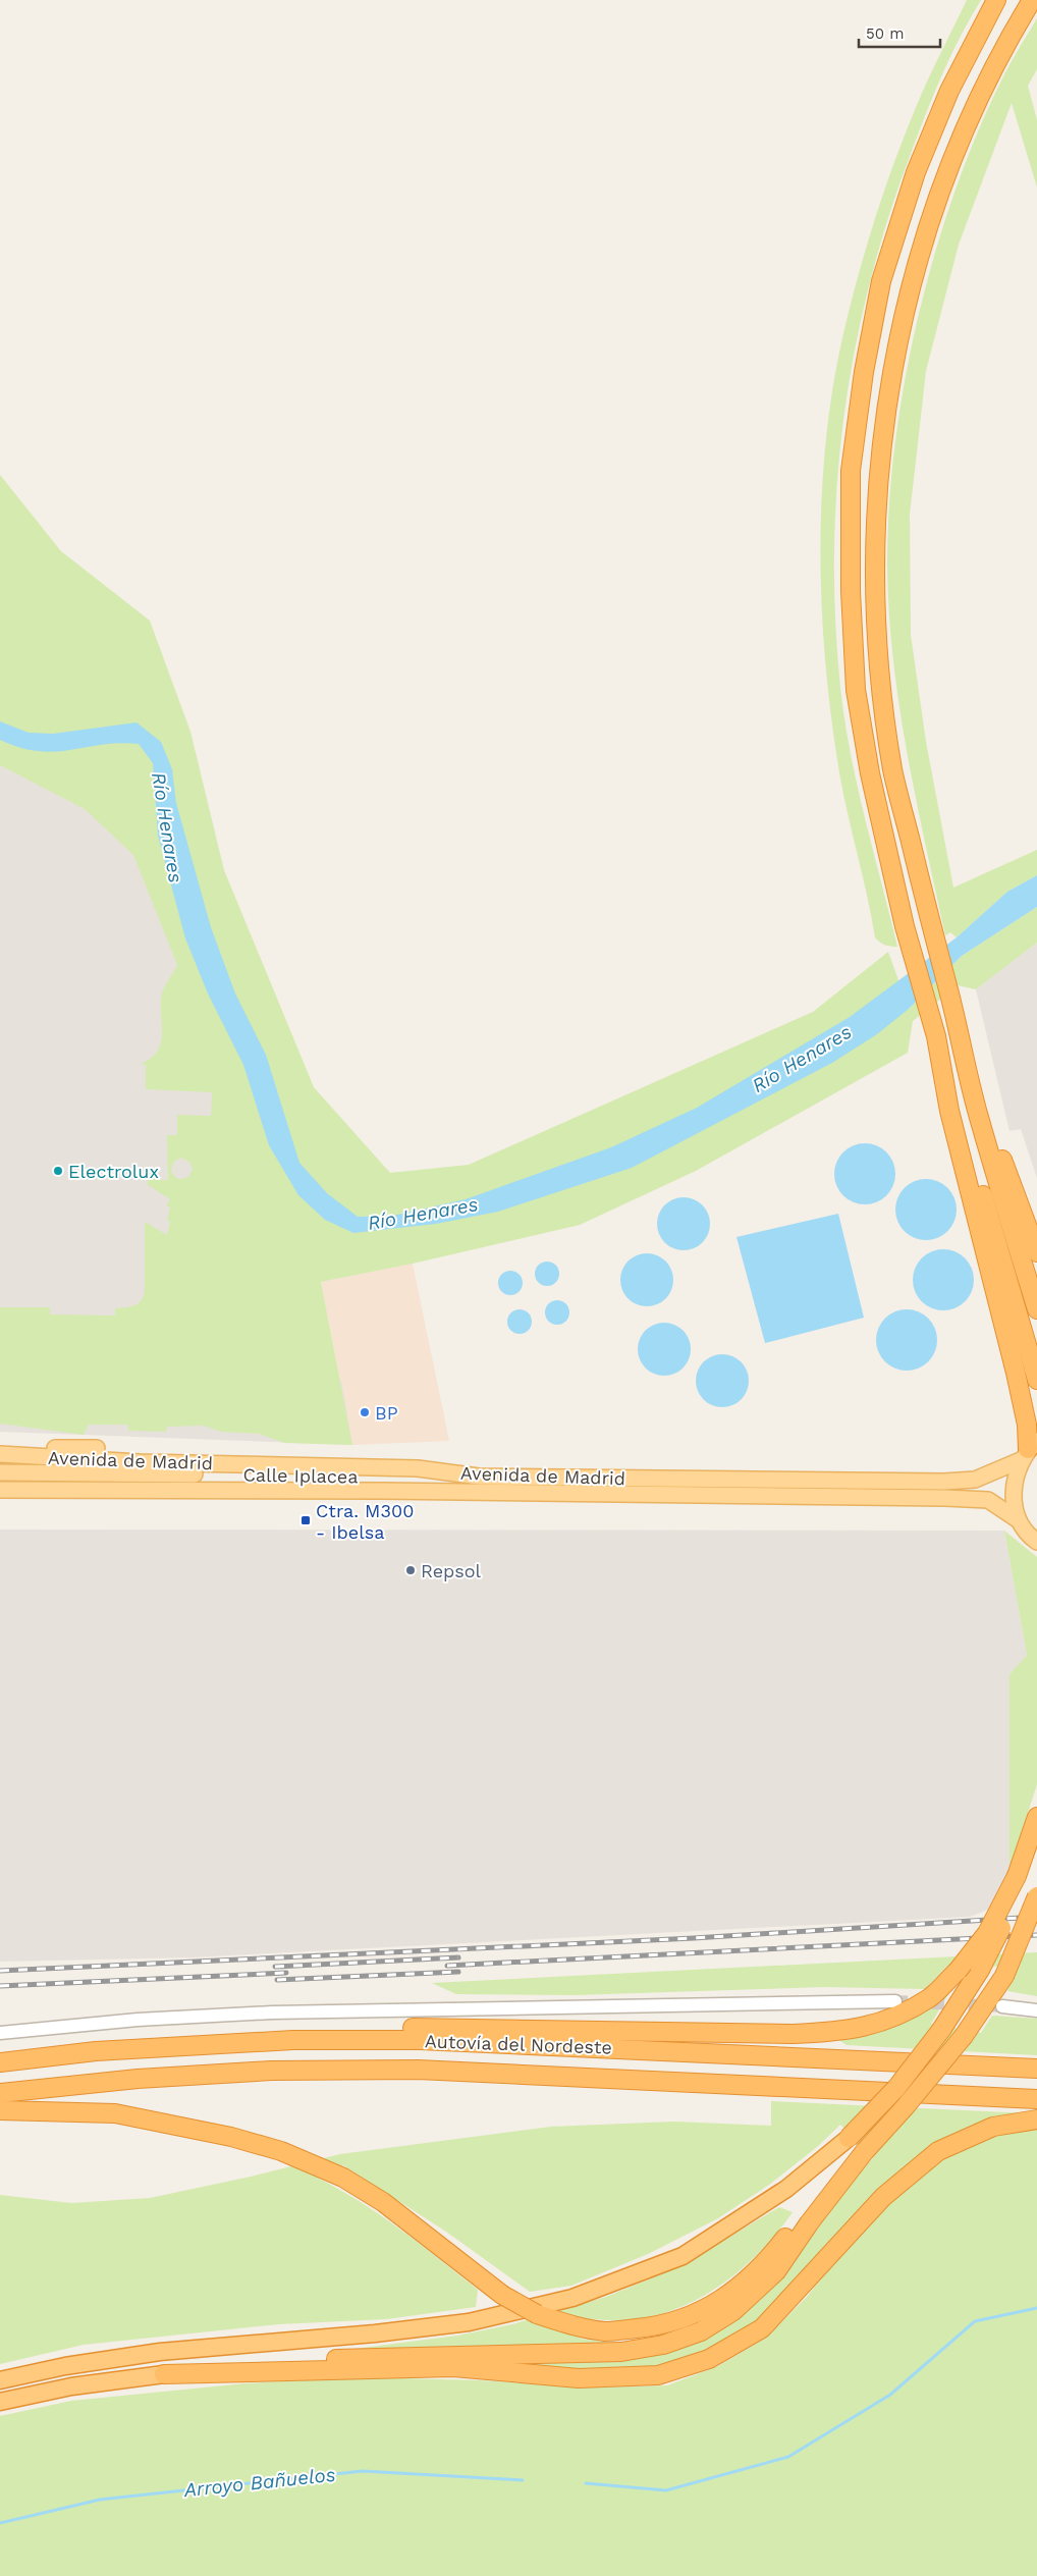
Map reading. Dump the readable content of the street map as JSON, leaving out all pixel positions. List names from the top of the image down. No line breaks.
{"streets":{"highway":["Autovía del Nordeste"],"main road":["Avenida de Madrid","Calle Iplacea"]},"crossings":[["Avenida de Madrid","Calle Iplacea"]],"water":["Río Henares","Arroyo Bañuelos"],"places":{"other":["Electrolux","BP","Repsol"],"transit":["Ctra. M300 - Ibelsa"]},"scale_bar":"50 m"}
